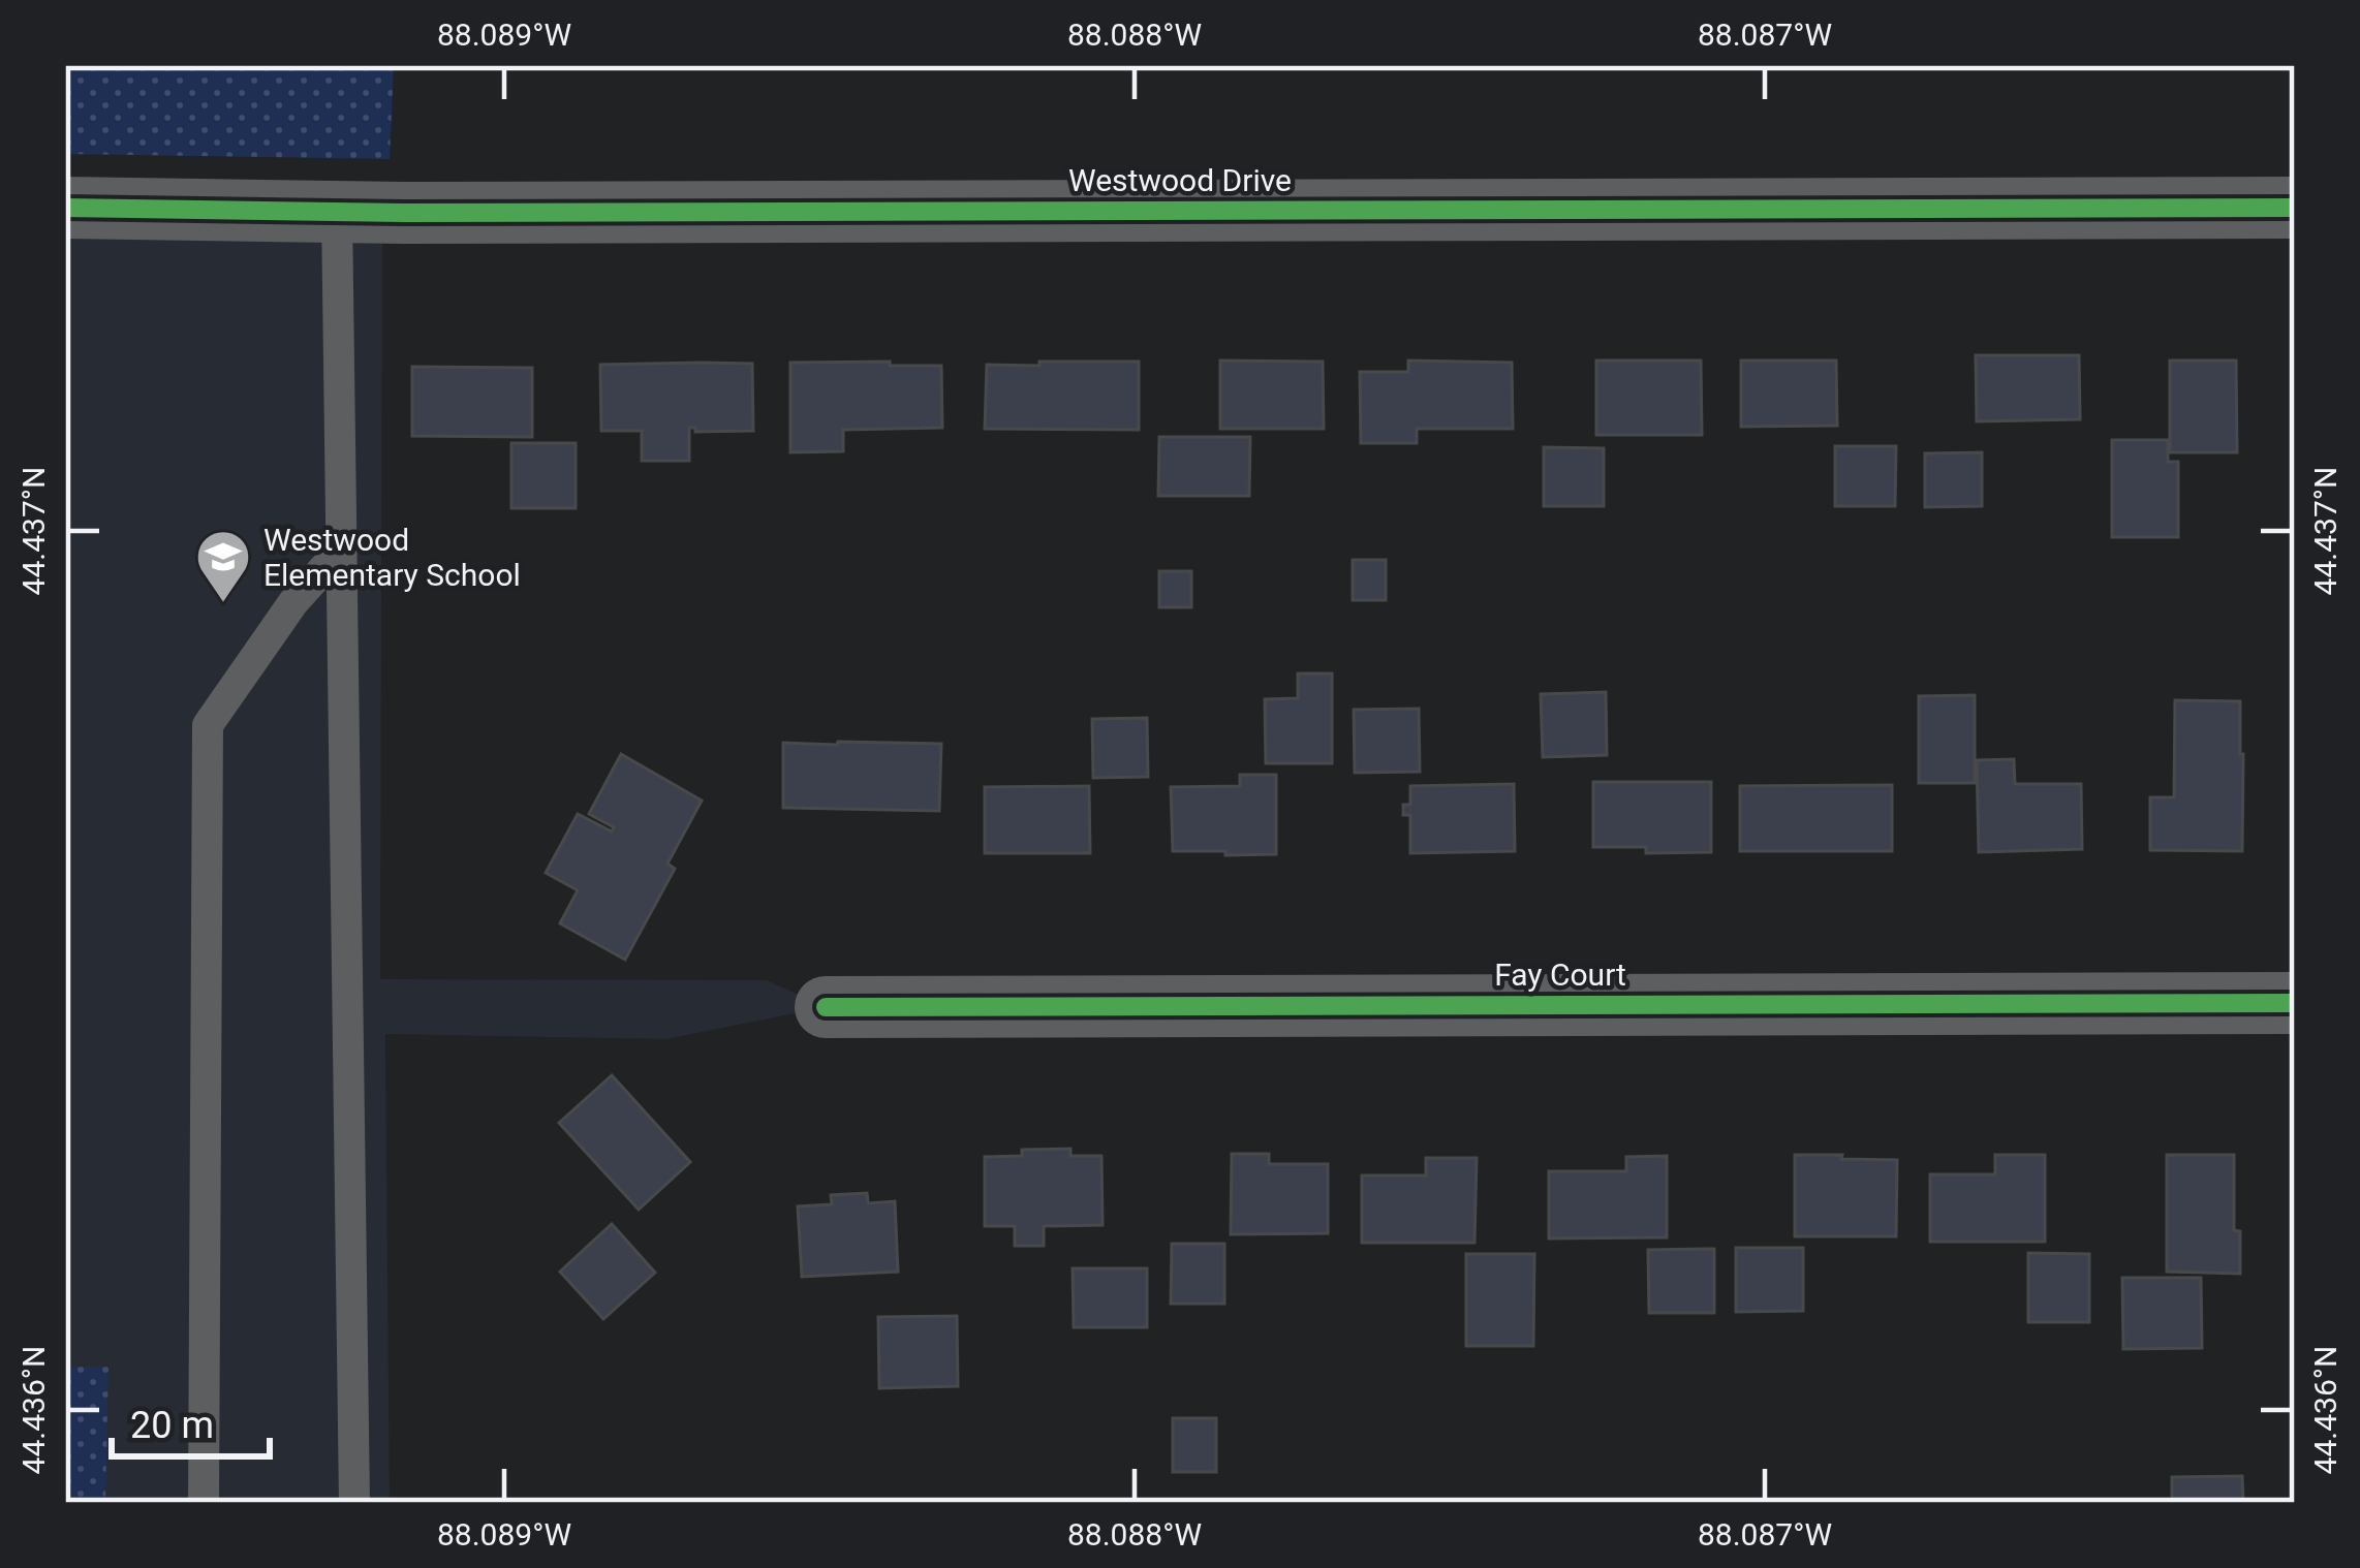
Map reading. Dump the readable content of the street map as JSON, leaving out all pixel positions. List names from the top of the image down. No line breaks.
{"streets":{"street":["Westwood Drive","Fay Court"]},"places":{"school or university":["Westwood Elementary School"]},"scale_bar":"20 m","coordinates":["88.089°W","88.088°W","88.087°W","44.437°N","44.436°N"]}
